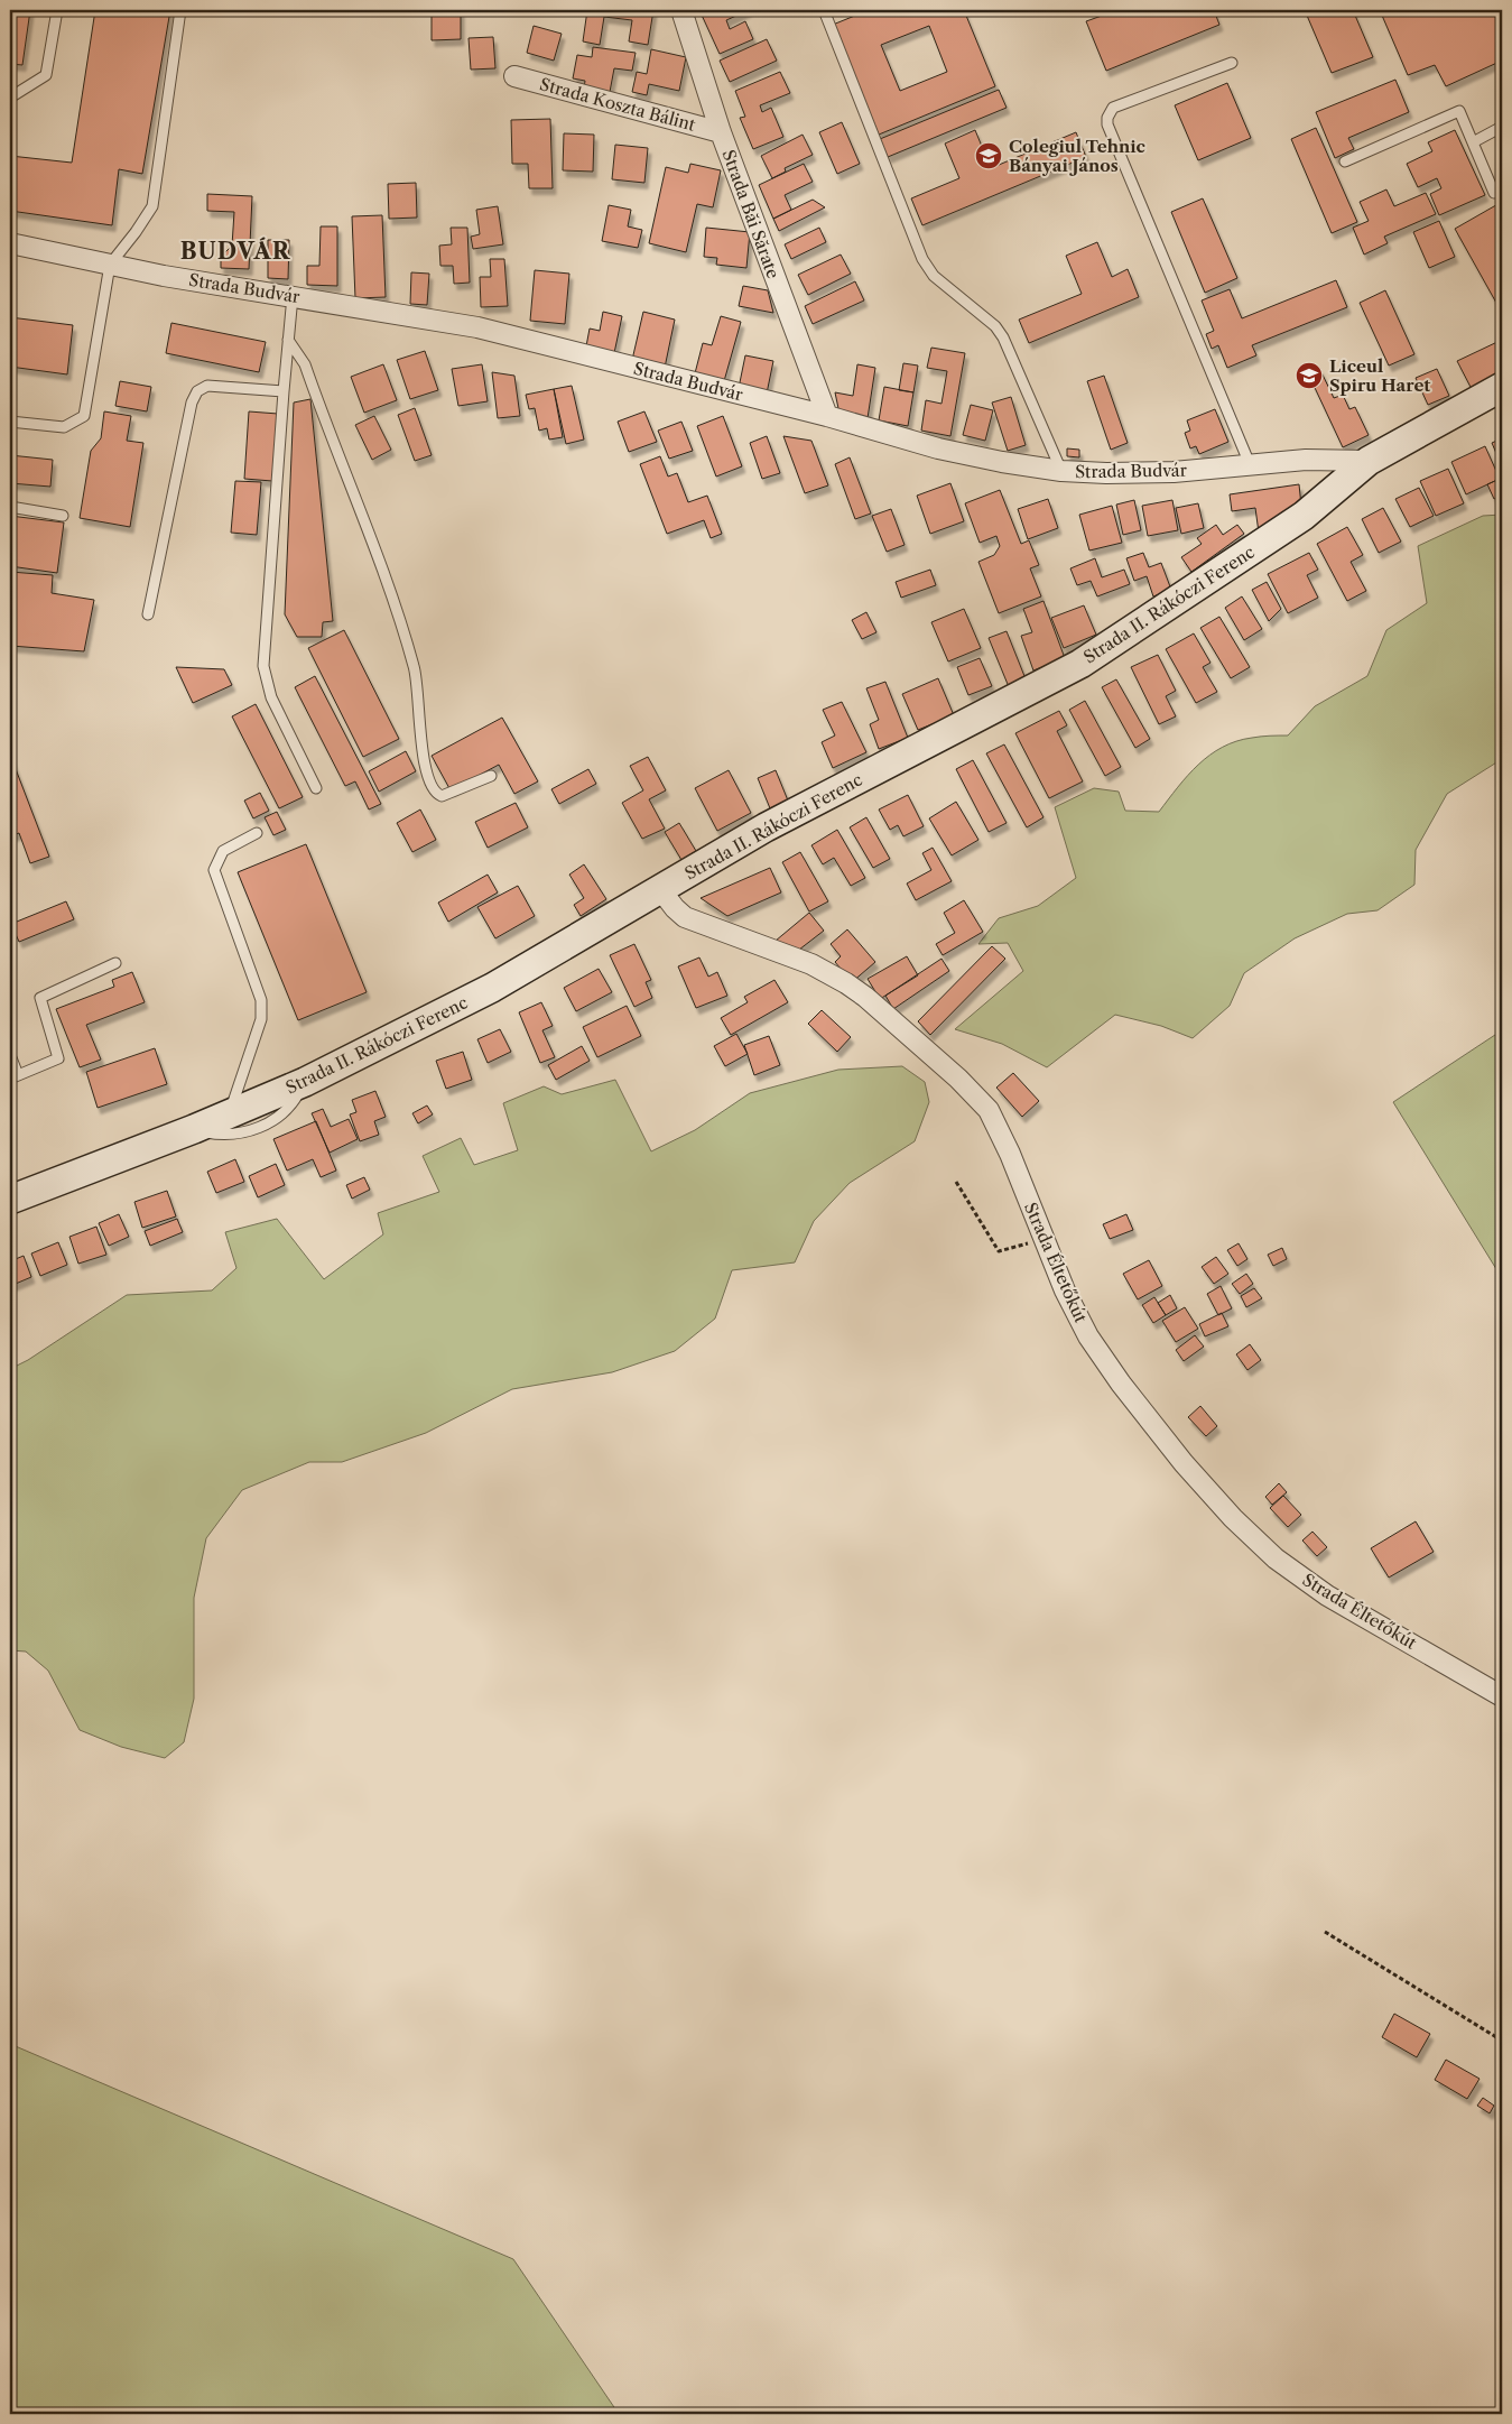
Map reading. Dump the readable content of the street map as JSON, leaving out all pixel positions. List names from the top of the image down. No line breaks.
{"streets":{"main road":["Strada II. Rákóczi Ferenc"],"street":["Strada Koszta Bálint","Strada Băi Sărate","Strada Budvár","Strada Éltetőkút"]},"crossings":[["Strada Koszta Bálint","Strada Băi Sărate"],["Strada Băi Sărate","Strada Budvár"],["Strada Budvár","Strada II. Rákóczi Ferenc"],["Strada II. Rákóczi Ferenc","Strada Éltetőkút"]],"districts":["BUDVÁR"],"places":{"school or university":["Colegiul Tehnic Bányai János","Liceul Spiru Haret"]}}
